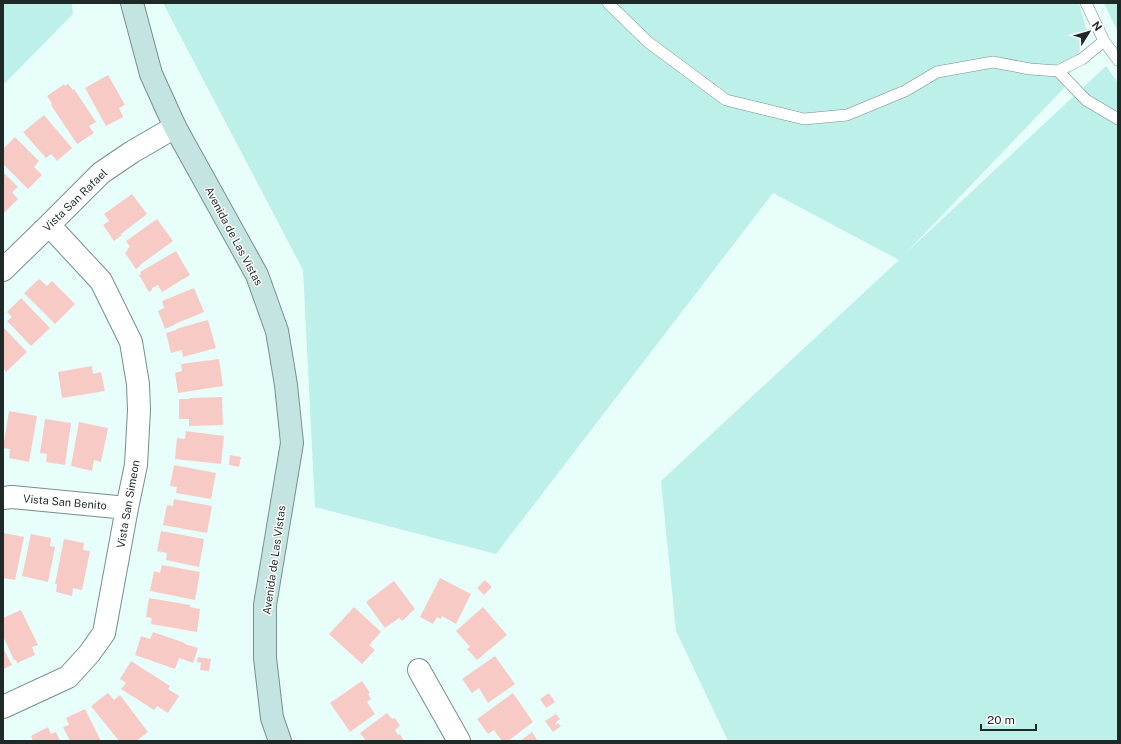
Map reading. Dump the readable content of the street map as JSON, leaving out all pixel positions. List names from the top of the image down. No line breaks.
{"streets":{"street":["Vista San Rafael","Avenida de Las Vistas","Vista San Benito","Vista San Simeon"]},"crossings":[["Vista San Rafael","Avenida de Las Vistas"],["Vista San Rafael","Vista San Simeon"],["Vista San Benito","Vista San Simeon"]],"scale_bar":"20 m","north":"top right"}
